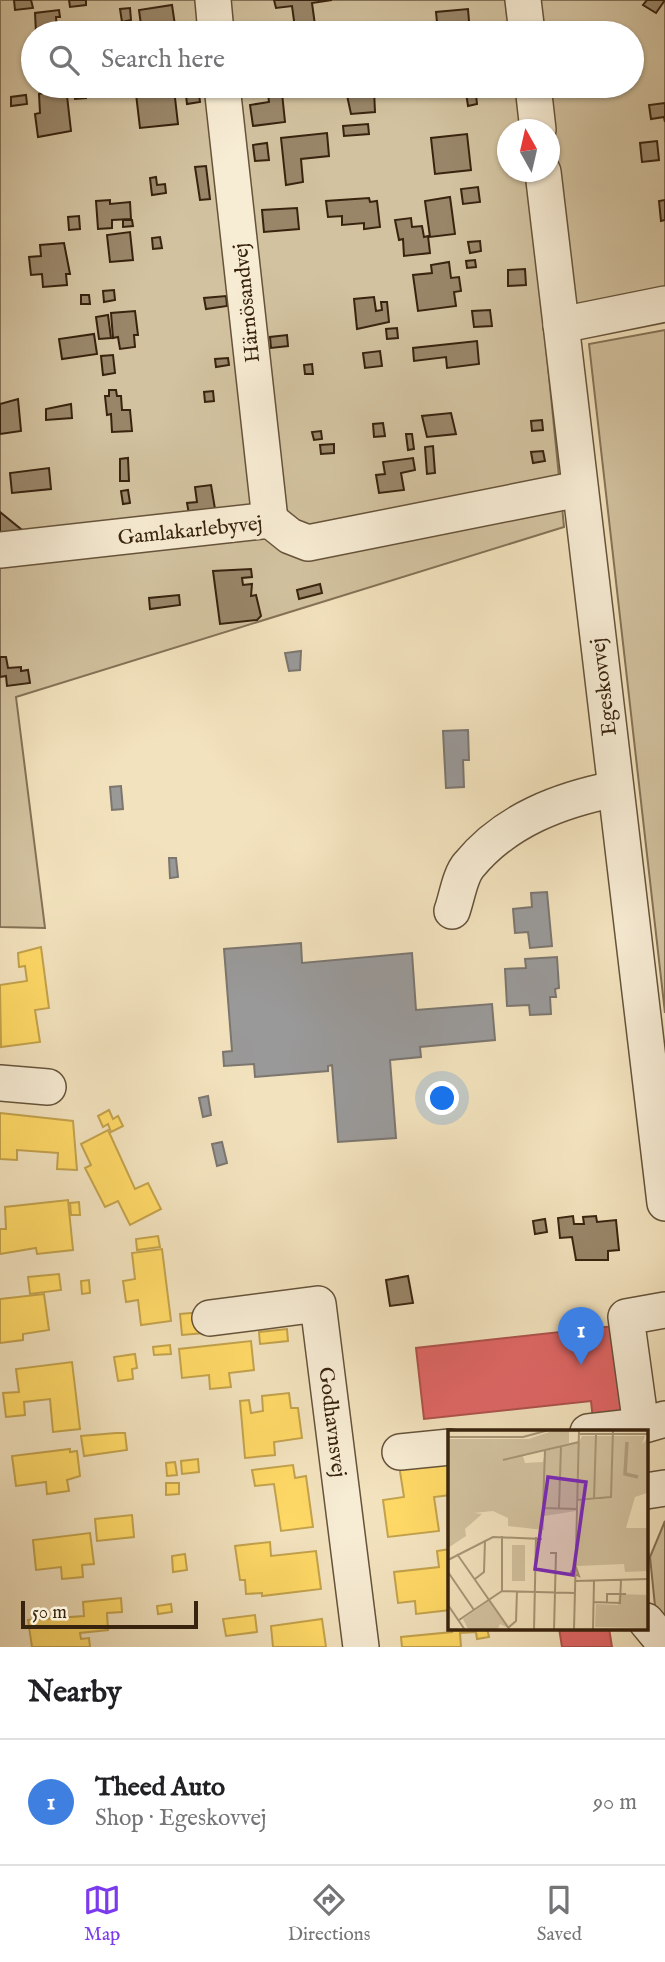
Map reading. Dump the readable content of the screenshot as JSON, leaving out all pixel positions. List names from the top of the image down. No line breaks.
{"streets":{"street":["Härnösandvej","Gamlakarlebyvej","Egeskovvej","Godhavnsvej"]},"crossings":[["Härnösandvej","Gamlakarlebyvej"],["Gamlakarlebyvej","Egeskovvej"]],"scale_bar":"50 m","north":"top","page":{"search":"Search here","pins":"1","scale":"50 m","heading":"Nearby","list":[{"mark":"1","name":"Theed Auto","note":"Shop · Egeskovvej","value":"90 m"}],"nav":["Map","Directions","Saved"]}}
